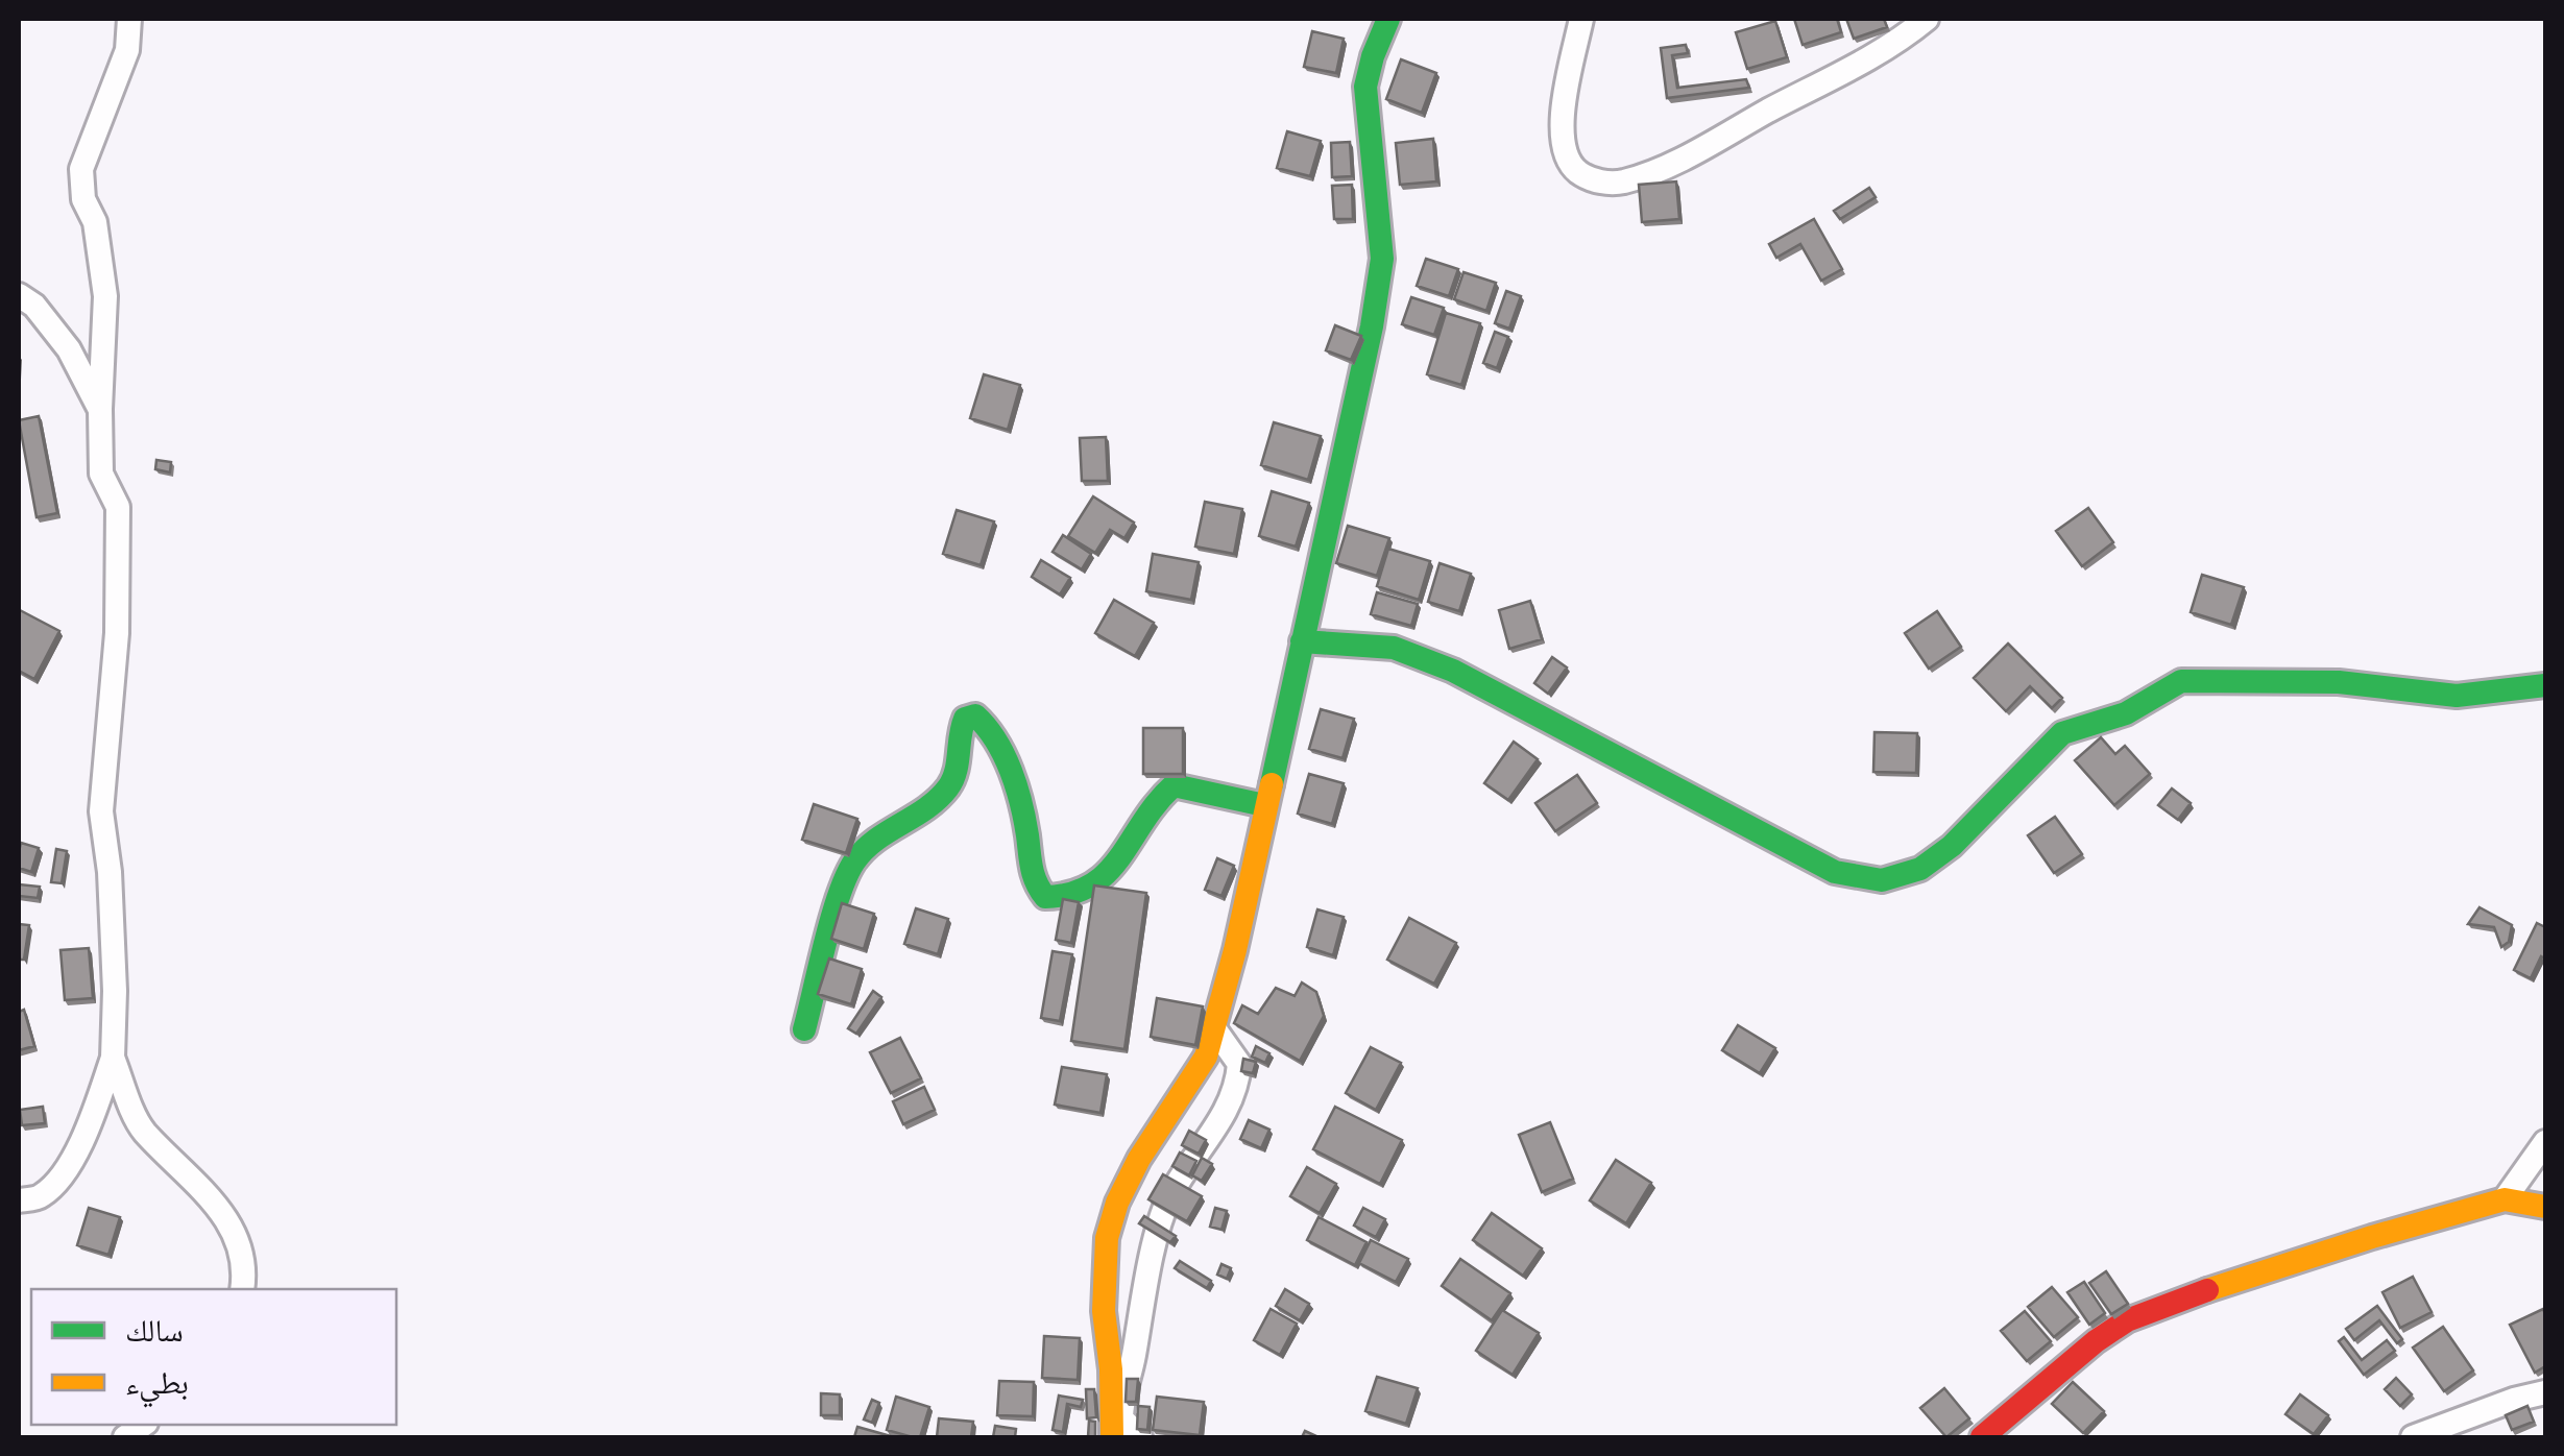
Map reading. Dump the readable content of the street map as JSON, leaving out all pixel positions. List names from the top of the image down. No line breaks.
{"legend":["سالك","بطيء"]}
